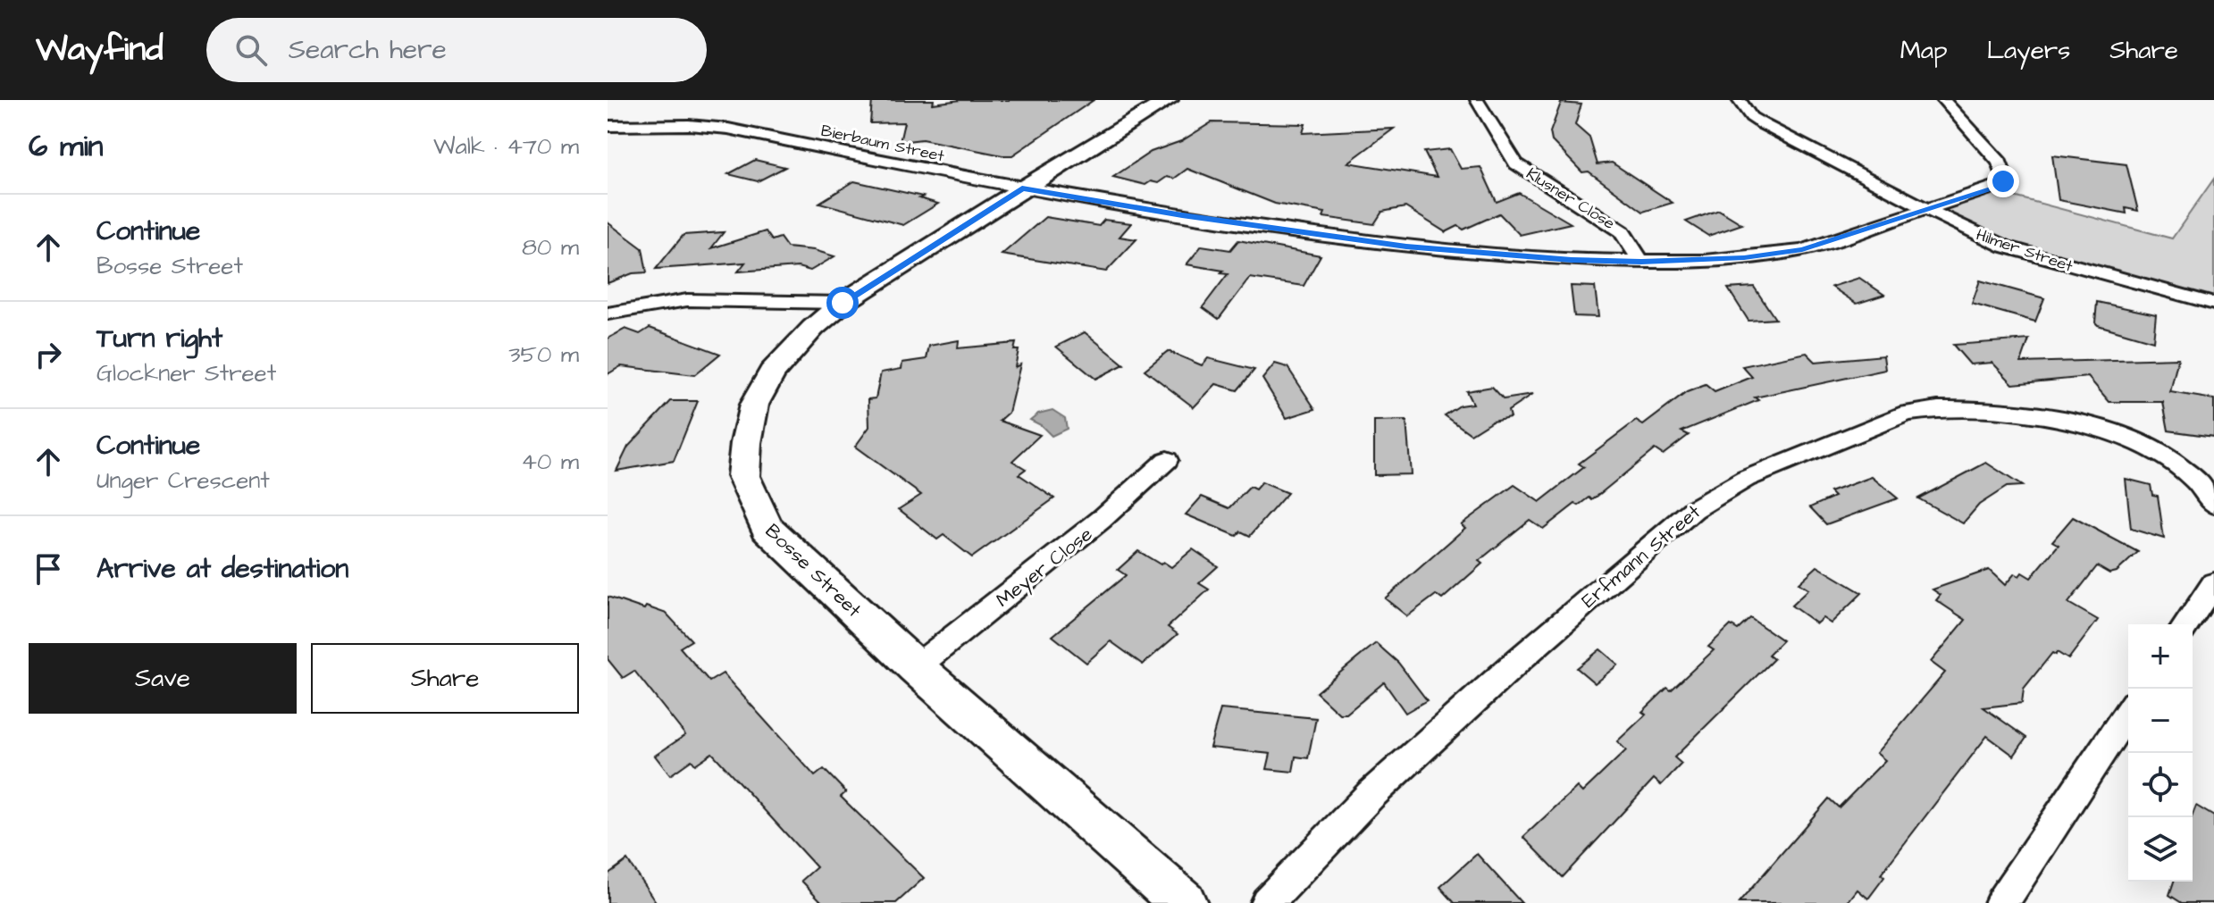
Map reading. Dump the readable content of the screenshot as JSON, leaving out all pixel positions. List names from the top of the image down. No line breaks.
{"streets":{"street":["Bierbaum Street","Klusner Close","Hilmer Street","Erfmann Street","Meyer Close","Bosse Street"]},"crossings":[["Bierbaum Street","Klusner Close"],["Bierbaum Street","Hilmer Street"],["Bierbaum Street","Bosse Street"],["Meyer Close","Bosse Street"]],"page":{"header":"Wayfind","search":"Search here","nav":["Map","Layers","Share"],"heading":["6 min","Walk · 470 m"],"list":[["Continue","Bosse Street","80 m"],["Turn right","Glockner Street","350 m"],["Continue","Unger Crescent","40 m"],"Arrive at destination"],"buttons":["Save","Share"],"map_buttons":["+","−"]}}
